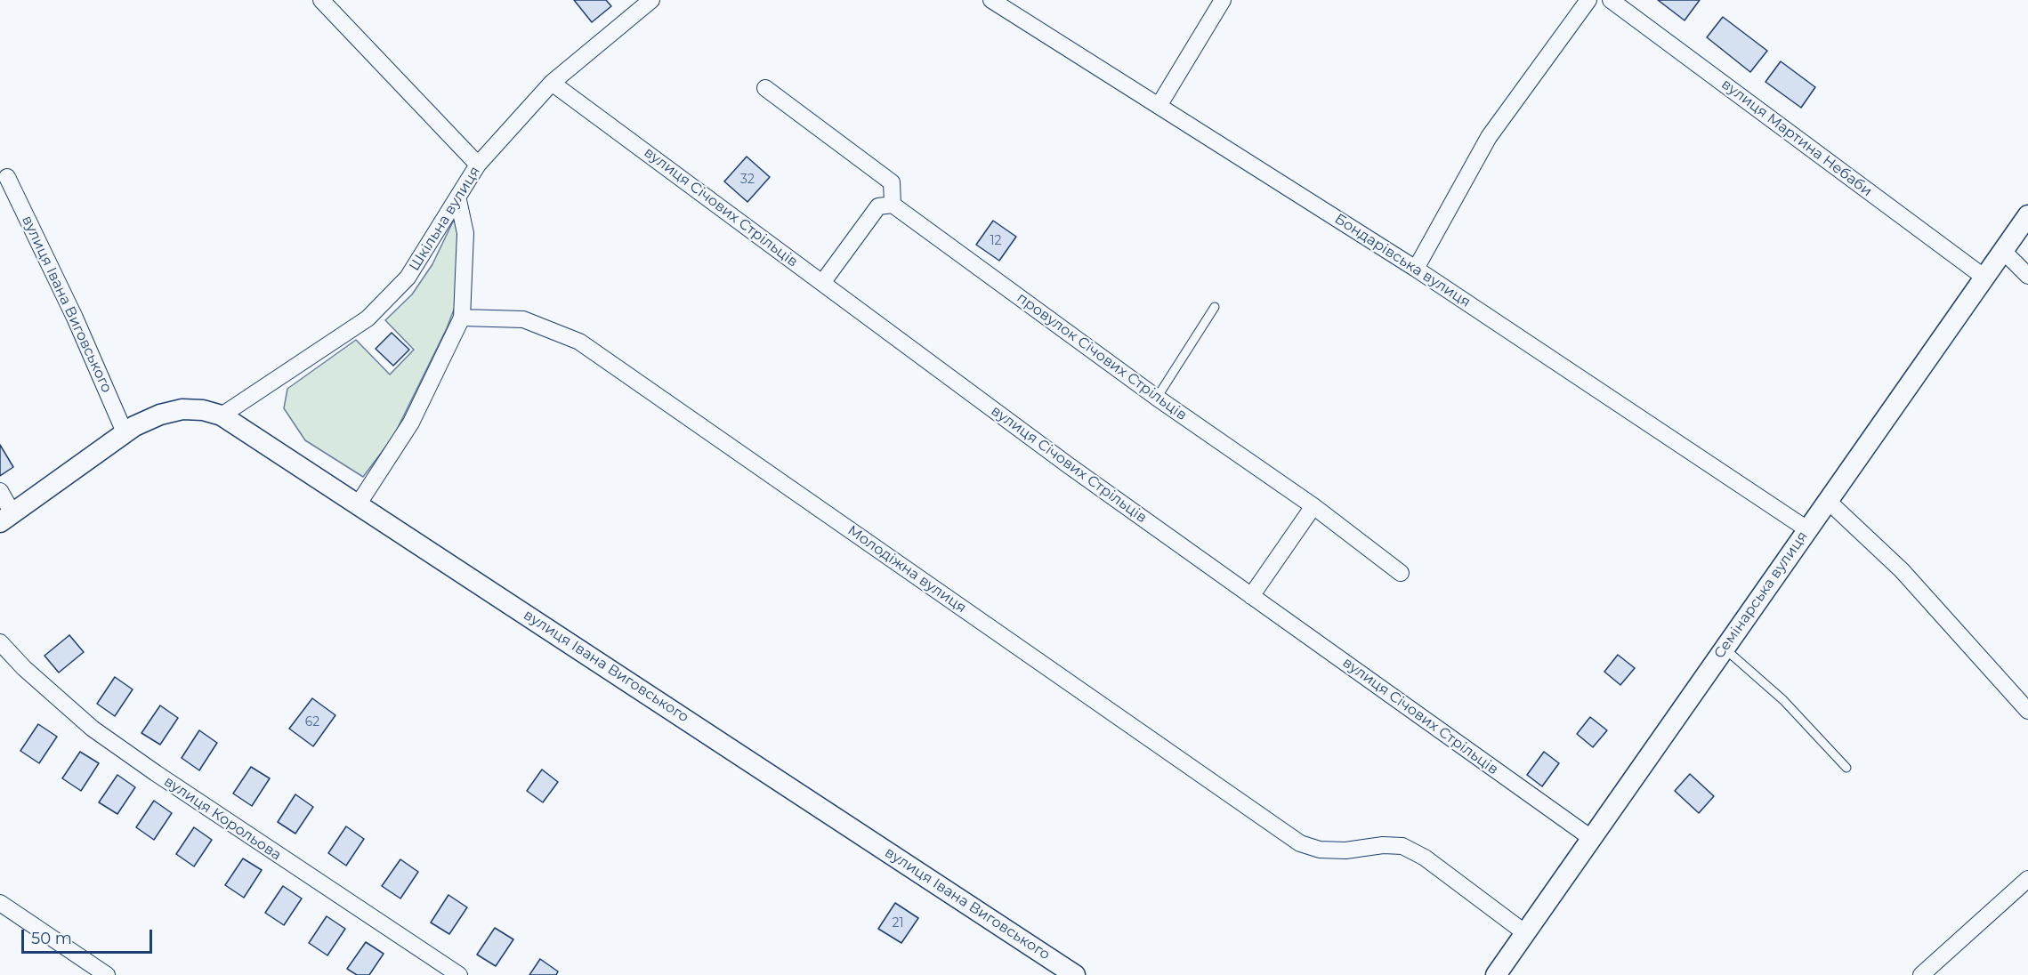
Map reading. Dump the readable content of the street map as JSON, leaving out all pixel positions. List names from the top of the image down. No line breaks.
{"streets":{"street":["вулиця Мартина Небаби","вулиця Січових Стрільців","Шкільна вулиця","Бондарівська вулиця","вулиця Івана Виговського","провулок Січових Стрільців","Молодіжна вулиця","Семінарська вулиця","вулиця Корольова"]},"crossings":[["вулиця Мартина Небаби","Семінарська вулиця"],["вулиця Січових Стрільців","Шкільна вулиця"],["вулиця Січових Стрільців","Семінарська вулиця"],["Шкільна вулиця","вулиця Івана Виговського"],["Бондарівська вулиця","Семінарська вулиця"],["Молодіжна вулиця","Семінарська вулиця"]],"house_numbers":["32","12","62","21"],"scale_bar":"50 m"}
